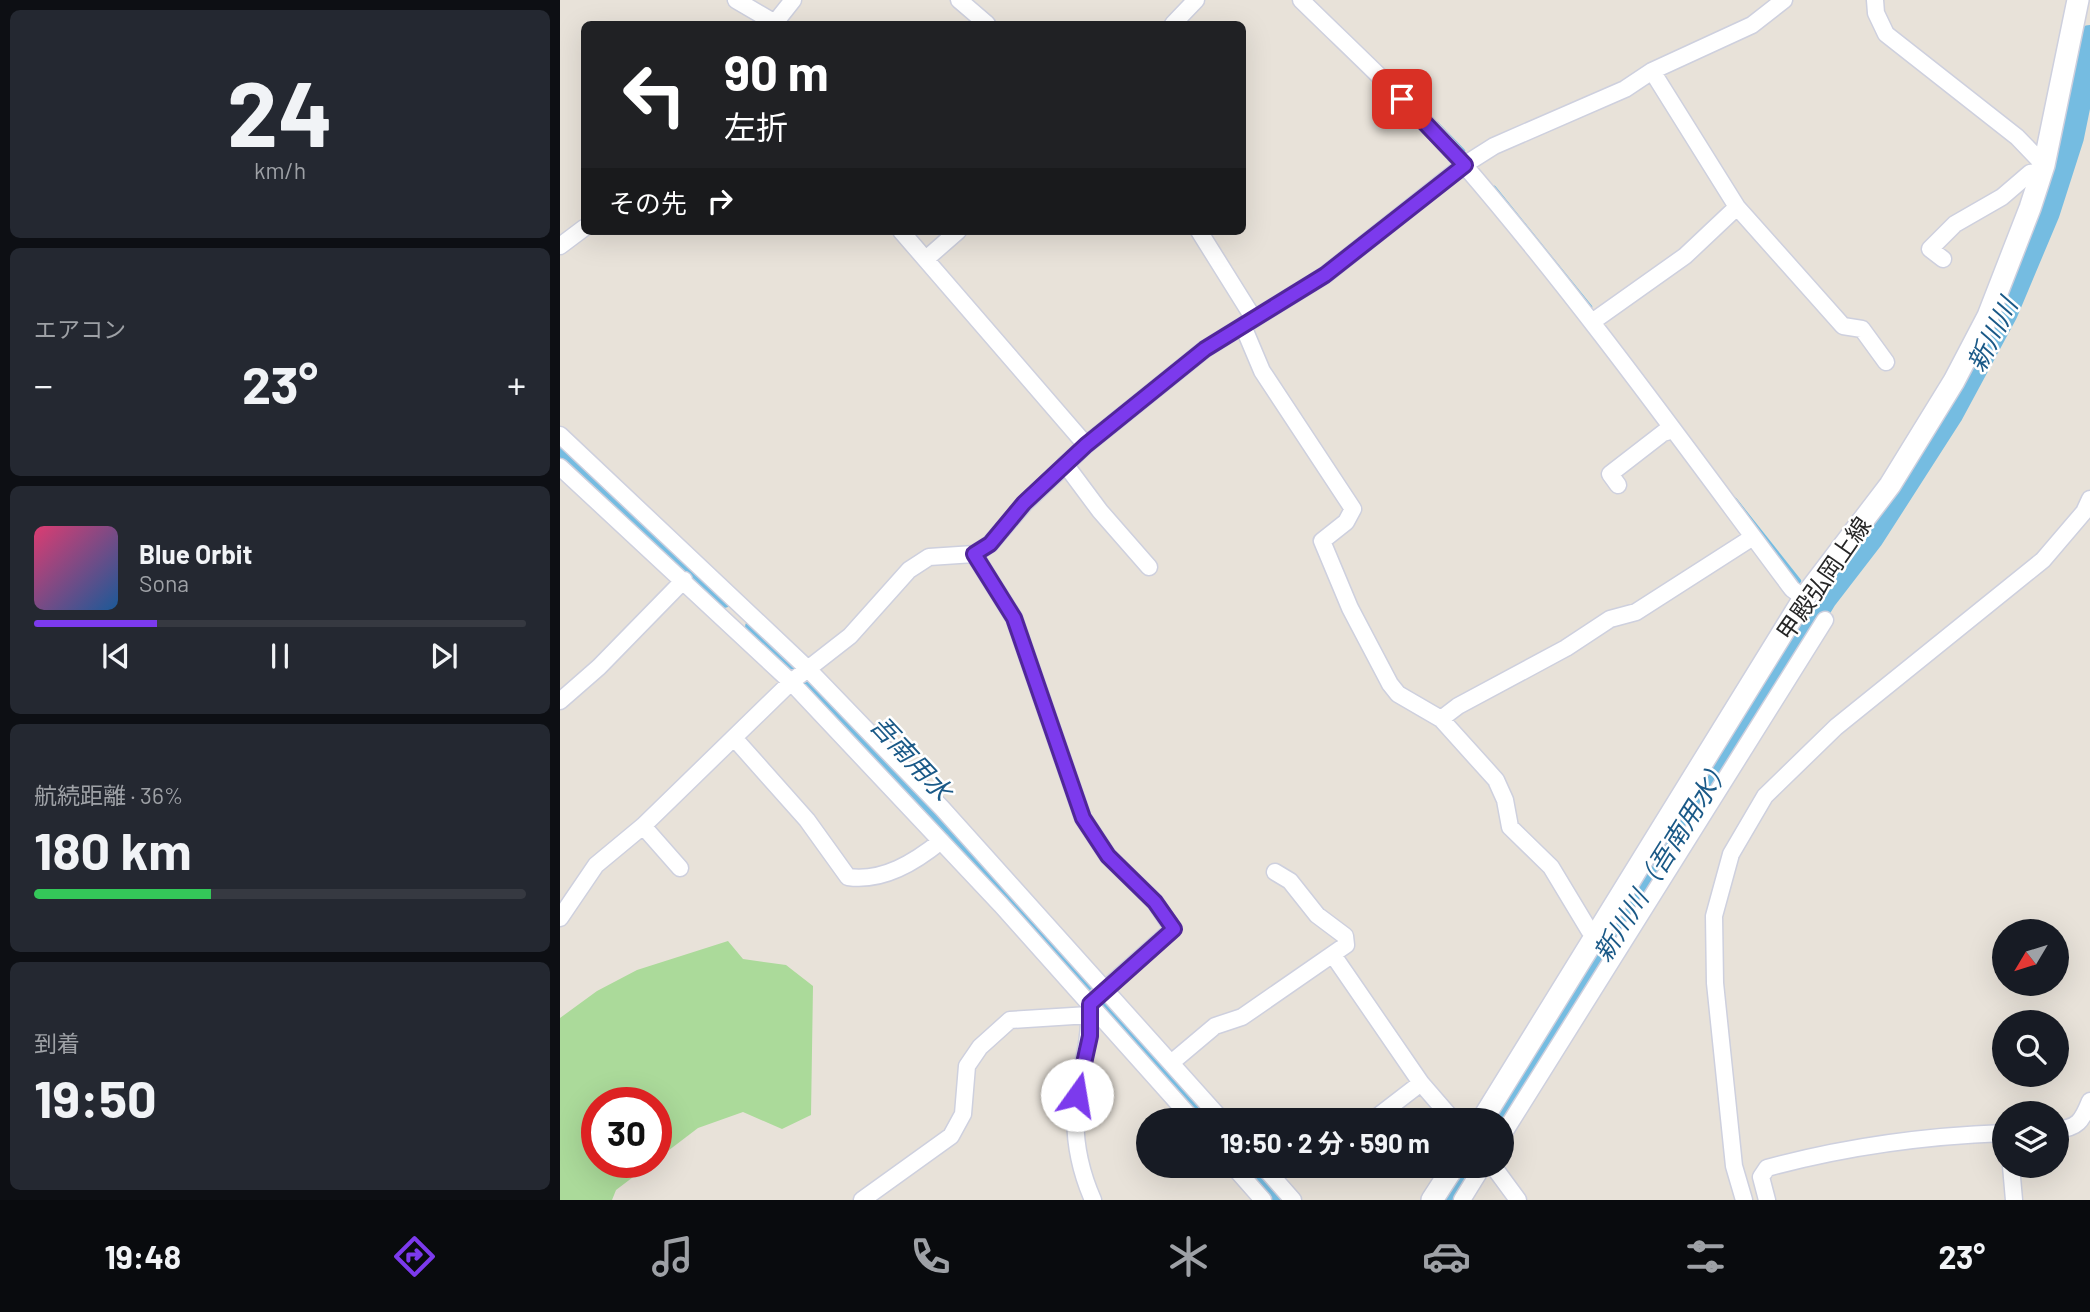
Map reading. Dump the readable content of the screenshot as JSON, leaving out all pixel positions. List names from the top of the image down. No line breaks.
{"streets":{"main road":["甲殿弘岡上線"]},"water":["新川川","吾南用水","新川川（吾南用水）"],"north":"bottom left","page":{"tile":[["24","km/h"],"エアコン",["航続距離 · 36%","180 km"],["到着","19:50"]],"turn":["90 m","左折"],"then":"その先","heat":["−","23°","+"],"song":["Blue Orbit","Sona"],"limit":"30","trip":"19:50 · 2 分 · 590 m","tabs":["19:48","23°"]}}
